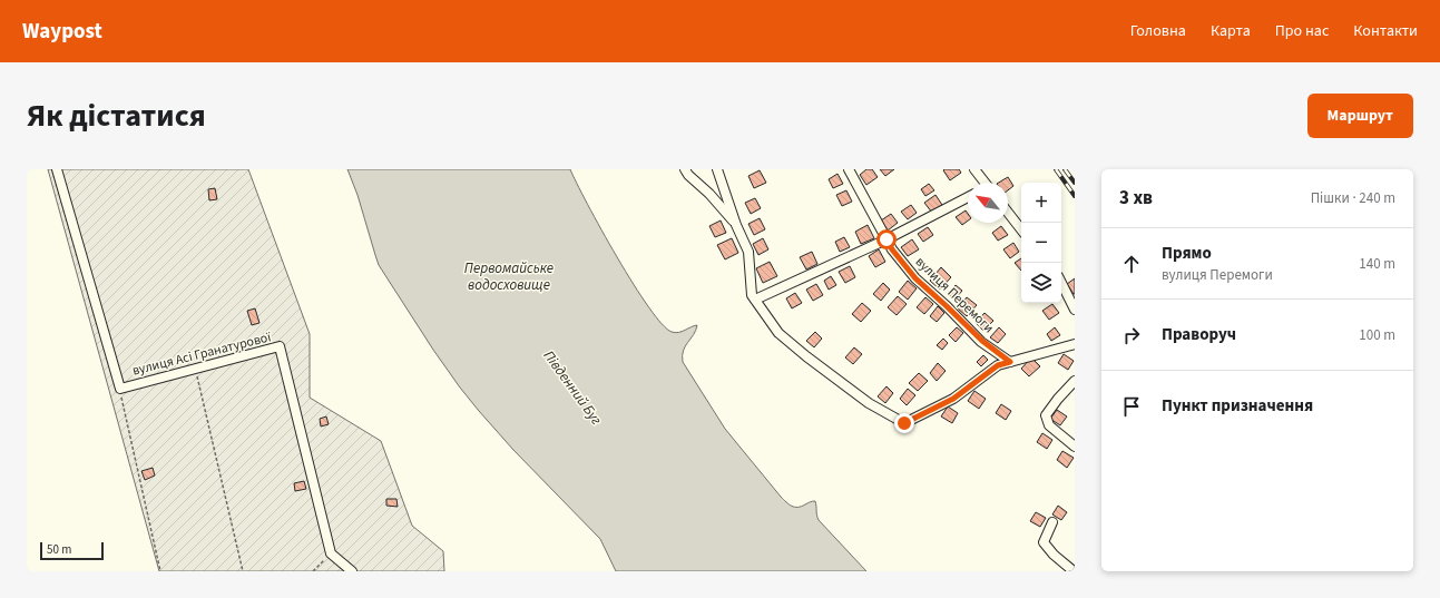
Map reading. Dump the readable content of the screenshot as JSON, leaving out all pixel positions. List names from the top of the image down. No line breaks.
{"streets":{"street":["вулиця Перемоги","вулиця Асі Гранатурової"]},"water":["Первомайське водосховище","Південний Буг"],"scale_bar":"50 m","north":"top left","page":{"header":"Waypost","nav":["Головна","Карта","Про нас","Контакти"],"title":"Як дістатися","buttons":"Маршрут","heading":["3 хв","Пішки · 240 m"],"map_buttons":["+","−"],"list":[["Прямо","вулиця Перемоги","140 m"],["Праворуч","100 m"],"Пункт призначення"],"scale":"50 m"}}
